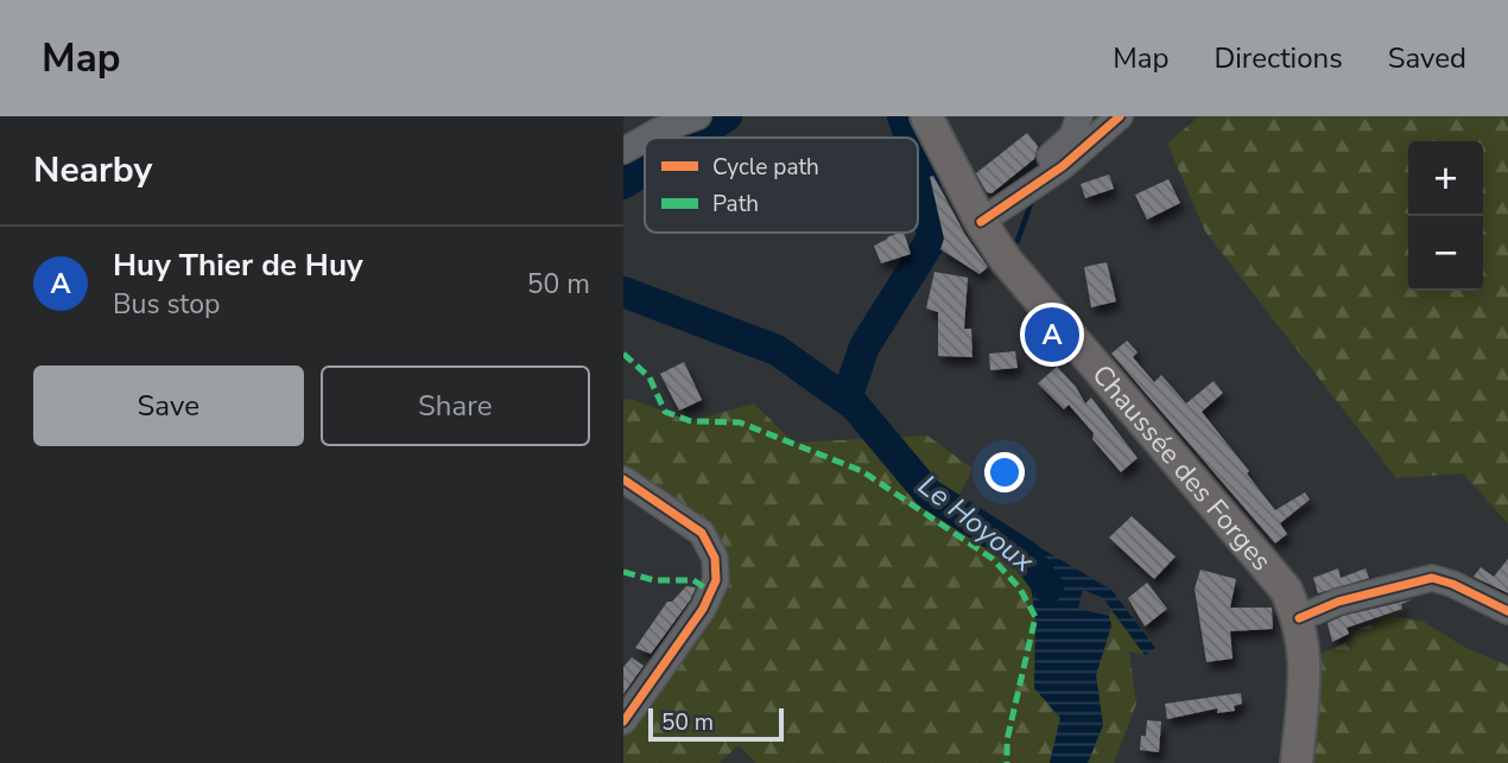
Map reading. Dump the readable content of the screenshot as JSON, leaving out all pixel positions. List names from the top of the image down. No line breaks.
{"streets":{"main road":["Chaussée des Forges"]},"water":["Le Hoyoux"],"legend":["Cycle path","Path"],"scale_bar":"50 m","page":{"header":"Map","nav":["Map","Directions","Saved"],"heading":"Nearby","map_buttons":["+","−"],"list":[{"mark":"A","name":"Huy Thier de Huy","note":"Bus stop","value":"50 m"}],"pins":"A","buttons":["Save","Share"],"scale":"50 m"}}
